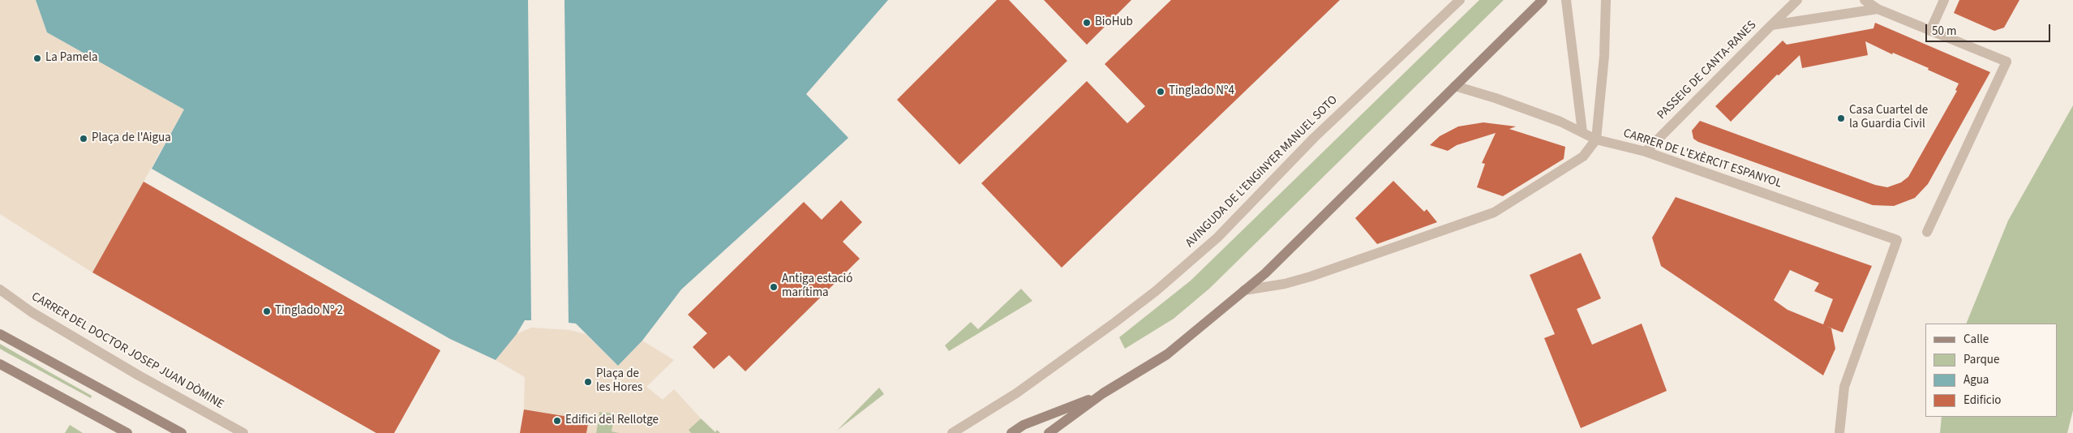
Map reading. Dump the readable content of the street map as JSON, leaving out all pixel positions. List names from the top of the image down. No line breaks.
{"streets":{"street":["PASSEIG DE CANTA-RANES","CARRER DE L'EXÈRCIT ESPANYOL","AVINGUDA DE L'ENGINYER MANUEL SOTO","CARRER DEL DOCTOR JOSEP JUAN DÒMINE"]},"crossings":[["PASSEIG DE CANTA-RANES","CARRER DE L'EXÈRCIT ESPANYOL"]],"places":["BioHub","La Pamela","Tinglado Nº4","Casa Cuartel de la Guardia Civil","Plaça de l'Aigua","Antiga estació marítima","Tinglado Nº 2","Plaça de les Hores","Edifici del Rellotge"],"legend":["Calle","Parque","Agua","Edificio"],"scale_bar":"50 m"}
